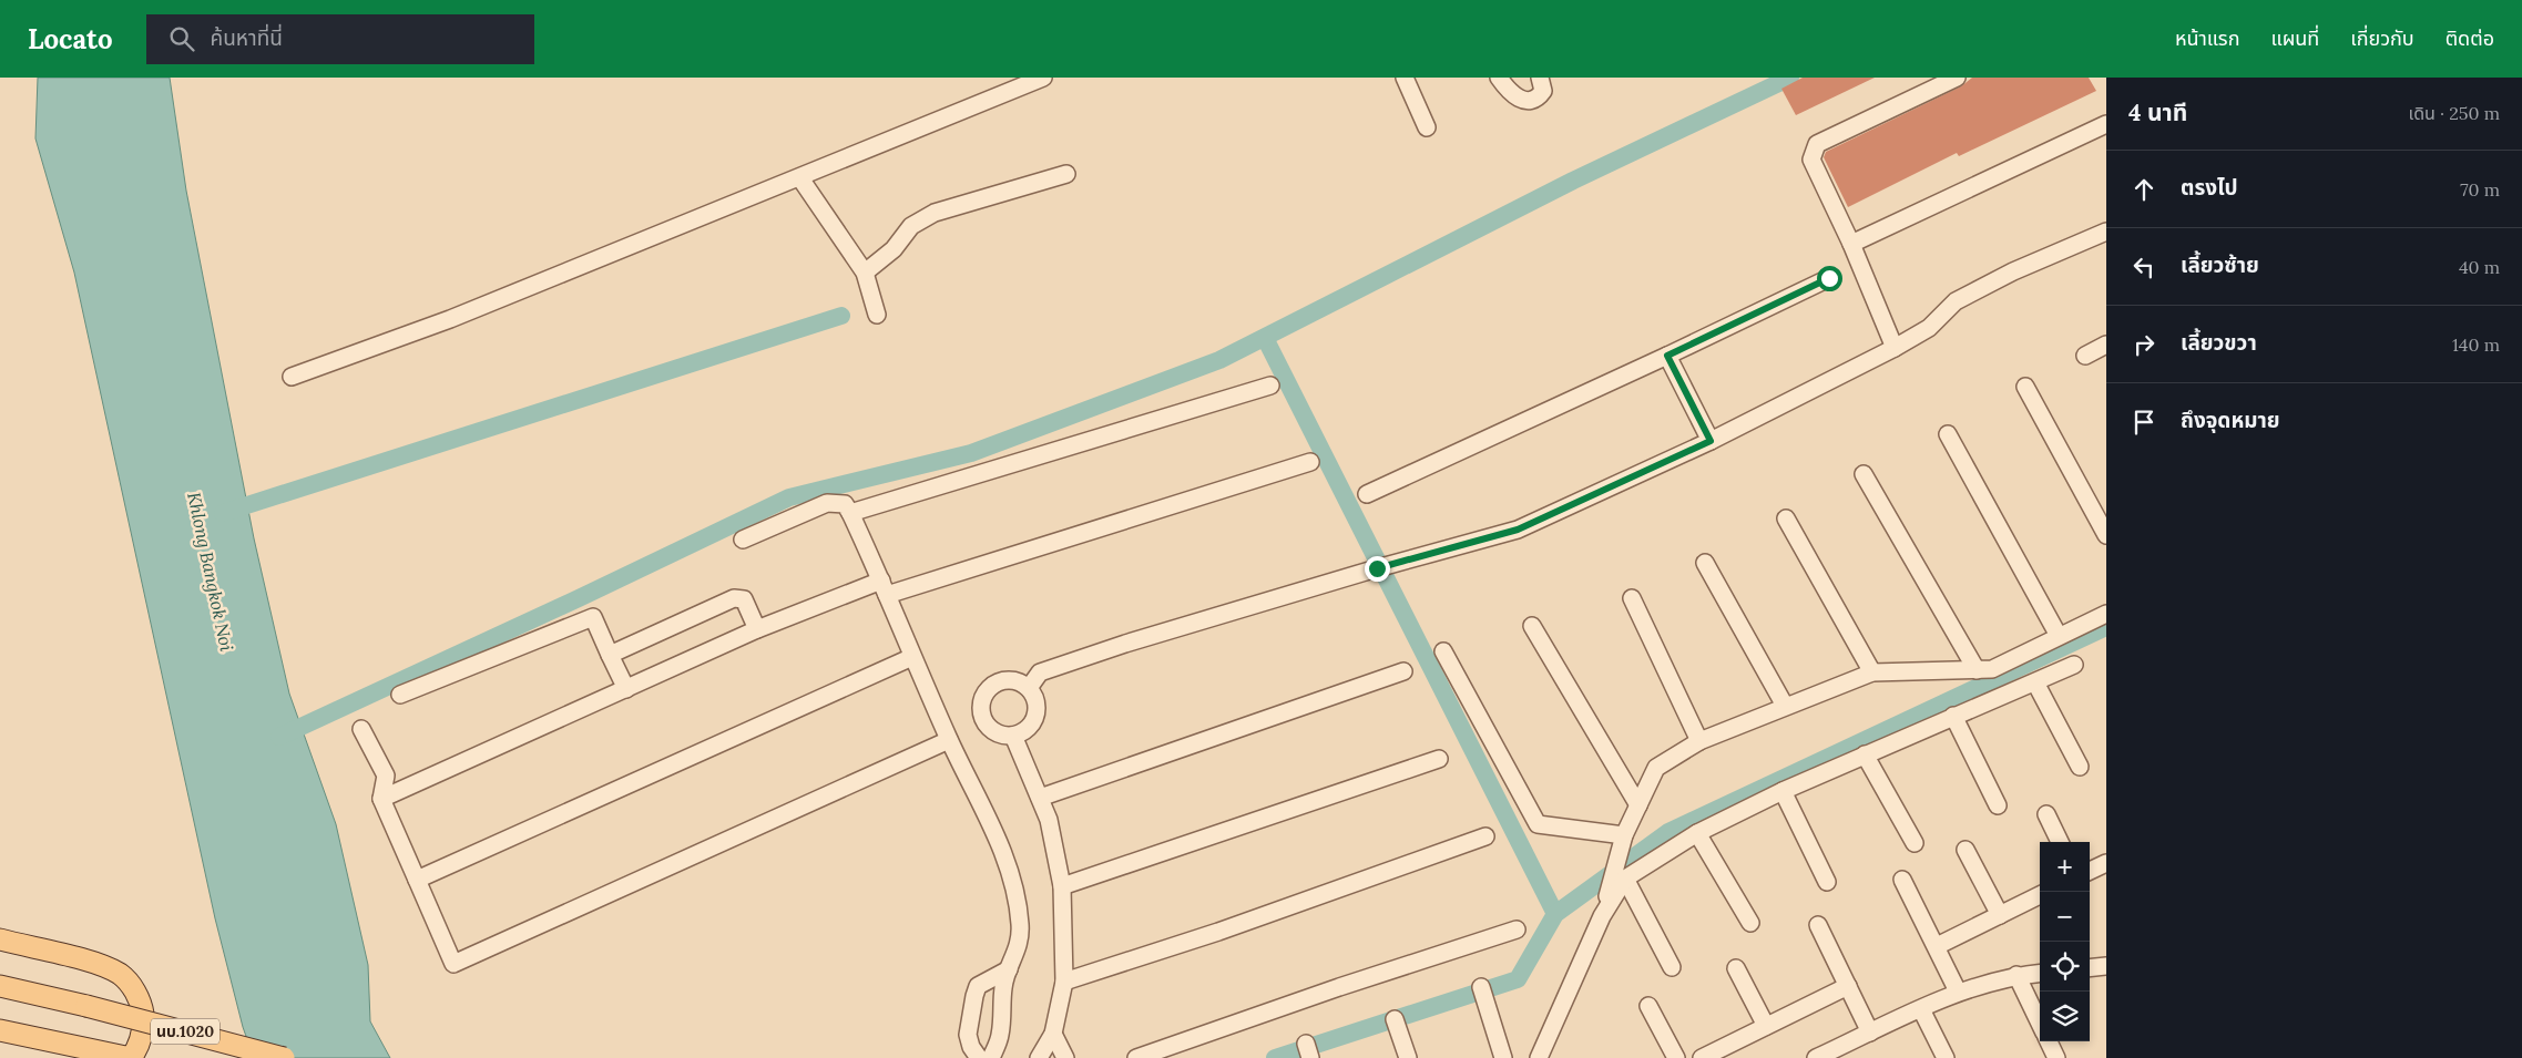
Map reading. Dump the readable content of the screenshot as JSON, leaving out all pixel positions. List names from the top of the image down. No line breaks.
{"streets":{"main road":["นบ.1020"]},"water":["Khlong Bangkok Noi"],"page":{"header":"Locato","search":"ค้นหาที่นี่","nav":["หน้าแรก","แผนที่","เกี่ยวกับ","ติดต่อ"],"heading":["4 นาที","เดิน · 250 m"],"list":[["ตรงไป","70 m"],["เลี้ยวซ้าย","40 m"],["เลี้ยวขวา","140 m"],"ถึงจุดหมาย"],"map_buttons":["+","−"]}}
